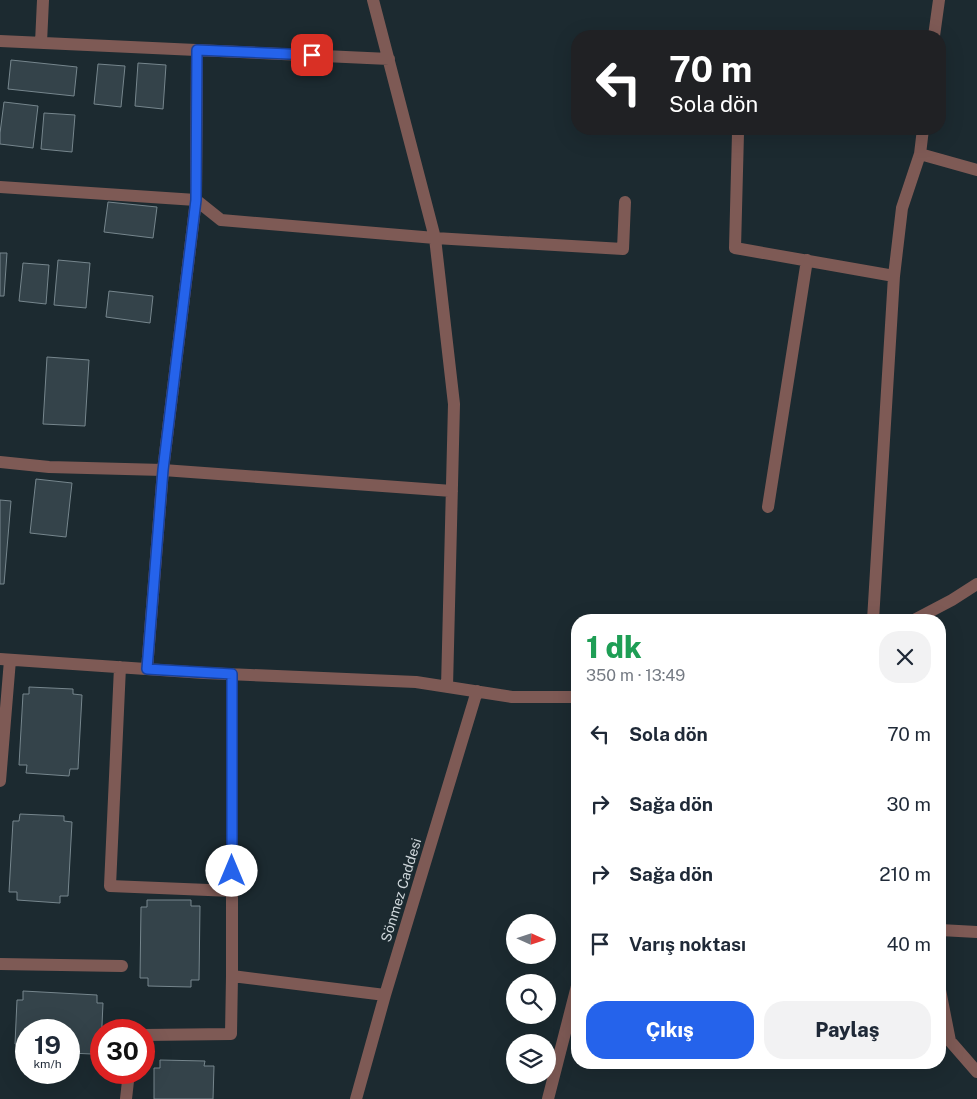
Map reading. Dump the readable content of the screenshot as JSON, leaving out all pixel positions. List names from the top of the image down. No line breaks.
{"streets":{"street":["Sönmez Caddesi"]},"north":"right","page":{"turn":["70 m","Sola dön"],"heading":["1 dk","350 m · 13:49"],"list":[{"name":"Sola dön","value":"70 m"},{"name":"Sağa dön","value":"30 m"},{"name":"Sağa dön","value":"210 m"},{"name":"Varış noktası","value":"40 m"}],"buttons":["Çıkış","Paylaş"],"speed":"19 km/h","limit":"30"}}
